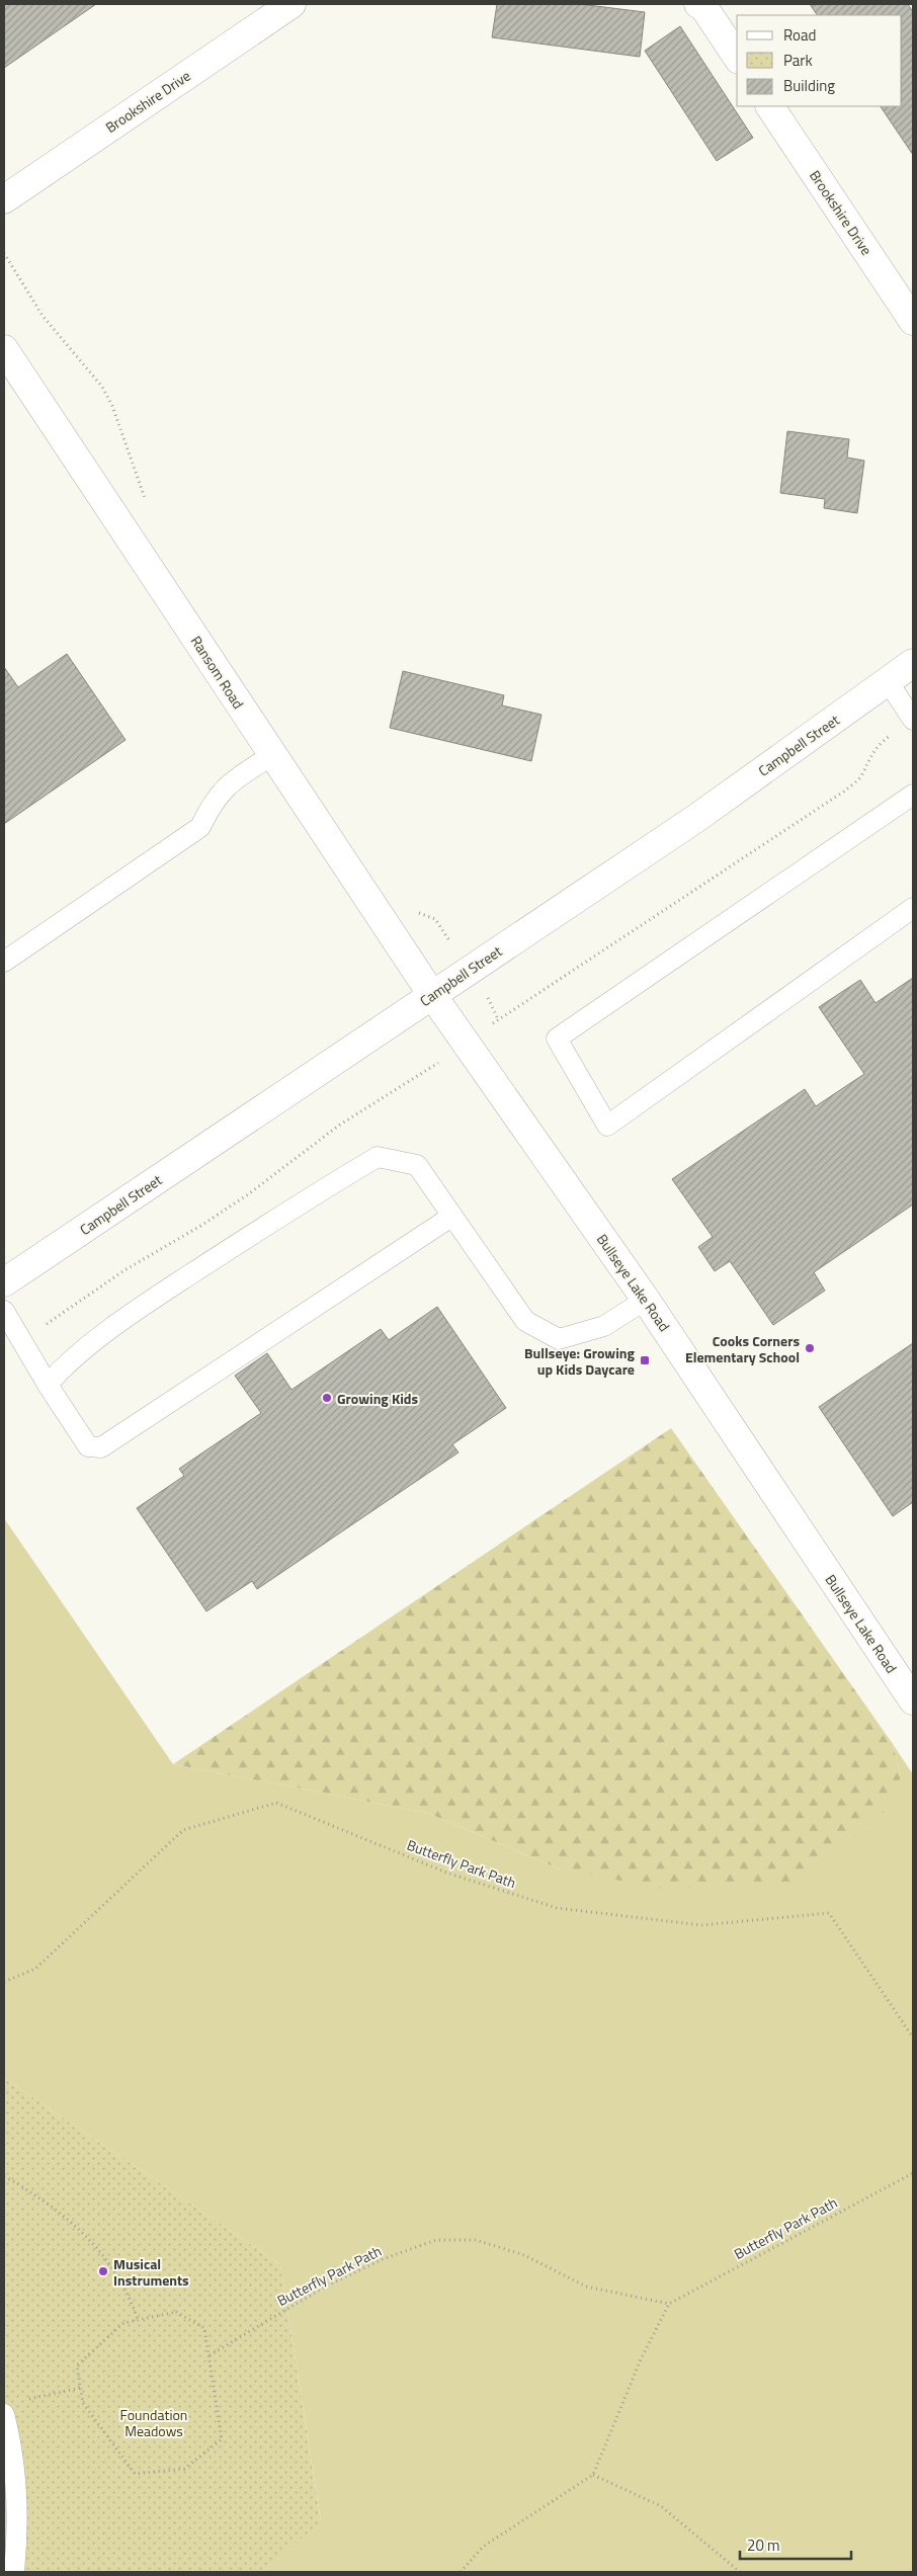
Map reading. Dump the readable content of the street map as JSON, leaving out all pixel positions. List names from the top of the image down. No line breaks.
{"streets":{"main road":["Brookshire Drive","Ransom Road","Campbell Street","Bullseye Lake Road"],"path":["Butterfly Park Path"]},"crossings":[["Ransom Road","Campbell Street"],["Ransom Road","Bullseye Lake Road"],["Campbell Street","Bullseye Lake Road"]],"parks":["Foundation Meadows"],"places":{"other":["Cooks Corners Elementary School","Growing Kids","Musical Instruments"],"transit":["Bullseye: Growing up Kids Daycare"]},"legend":["Road","Park","Building"],"scale_bar":"20 m"}
